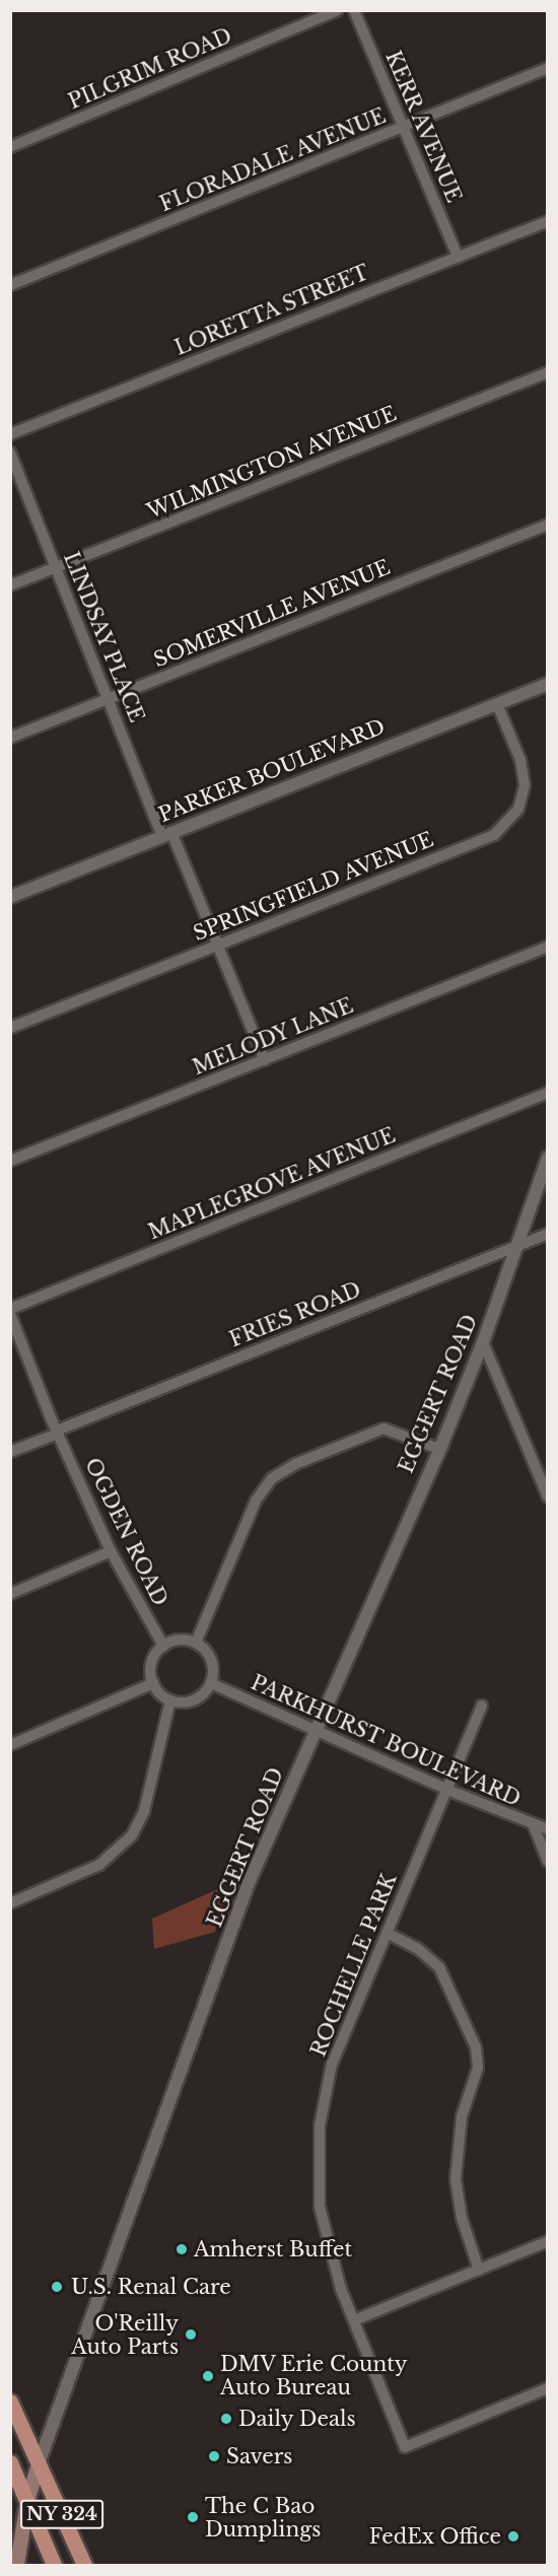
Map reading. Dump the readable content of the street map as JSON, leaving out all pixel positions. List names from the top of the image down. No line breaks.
{"streets":{"main road":["EGGERT ROAD","NY 324"],"street":["PILGRIM ROAD","KERR AVENUE","FLORADALE AVENUE","LORETTA STREET","WILMINGTON AVENUE","SOMERVILLE AVENUE","LINDSAY PLACE","PARKER BOULEVARD","SPRINGFIELD AVENUE","MELODY LANE","MAPLEGROVE AVENUE","FRIES ROAD","OGDEN ROAD","PARKHURST BOULEVARD","ROCHELLE PARK"]},"crossings":[["KERR AVENUE","FLORADALE AVENUE"],["KERR AVENUE","LORETTA STREET"],["WILMINGTON AVENUE","LINDSAY PLACE"],["SOMERVILLE AVENUE","LINDSAY PLACE"],["LINDSAY PLACE","PARKER BOULEVARD"],["LINDSAY PLACE","SPRINGFIELD AVENUE"],["LINDSAY PLACE","MELODY LANE"],["PARKER BOULEVARD","SPRINGFIELD AVENUE"],["FRIES ROAD","EGGERT ROAD"],["FRIES ROAD","OGDEN ROAD"],["EGGERT ROAD","PARKHURST BOULEVARD"],["EGGERT ROAD","NY 324"],["OGDEN ROAD","PARKHURST BOULEVARD"],["PARKHURST BOULEVARD","ROCHELLE PARK"]],"places":["Amherst Buffet","U.S. Renal Care","O'Reilly Auto Parts","DMV Erie County Auto Bureau","Daily Deals","Savers","The C Bao Dumplings","FedEx Office"]}
